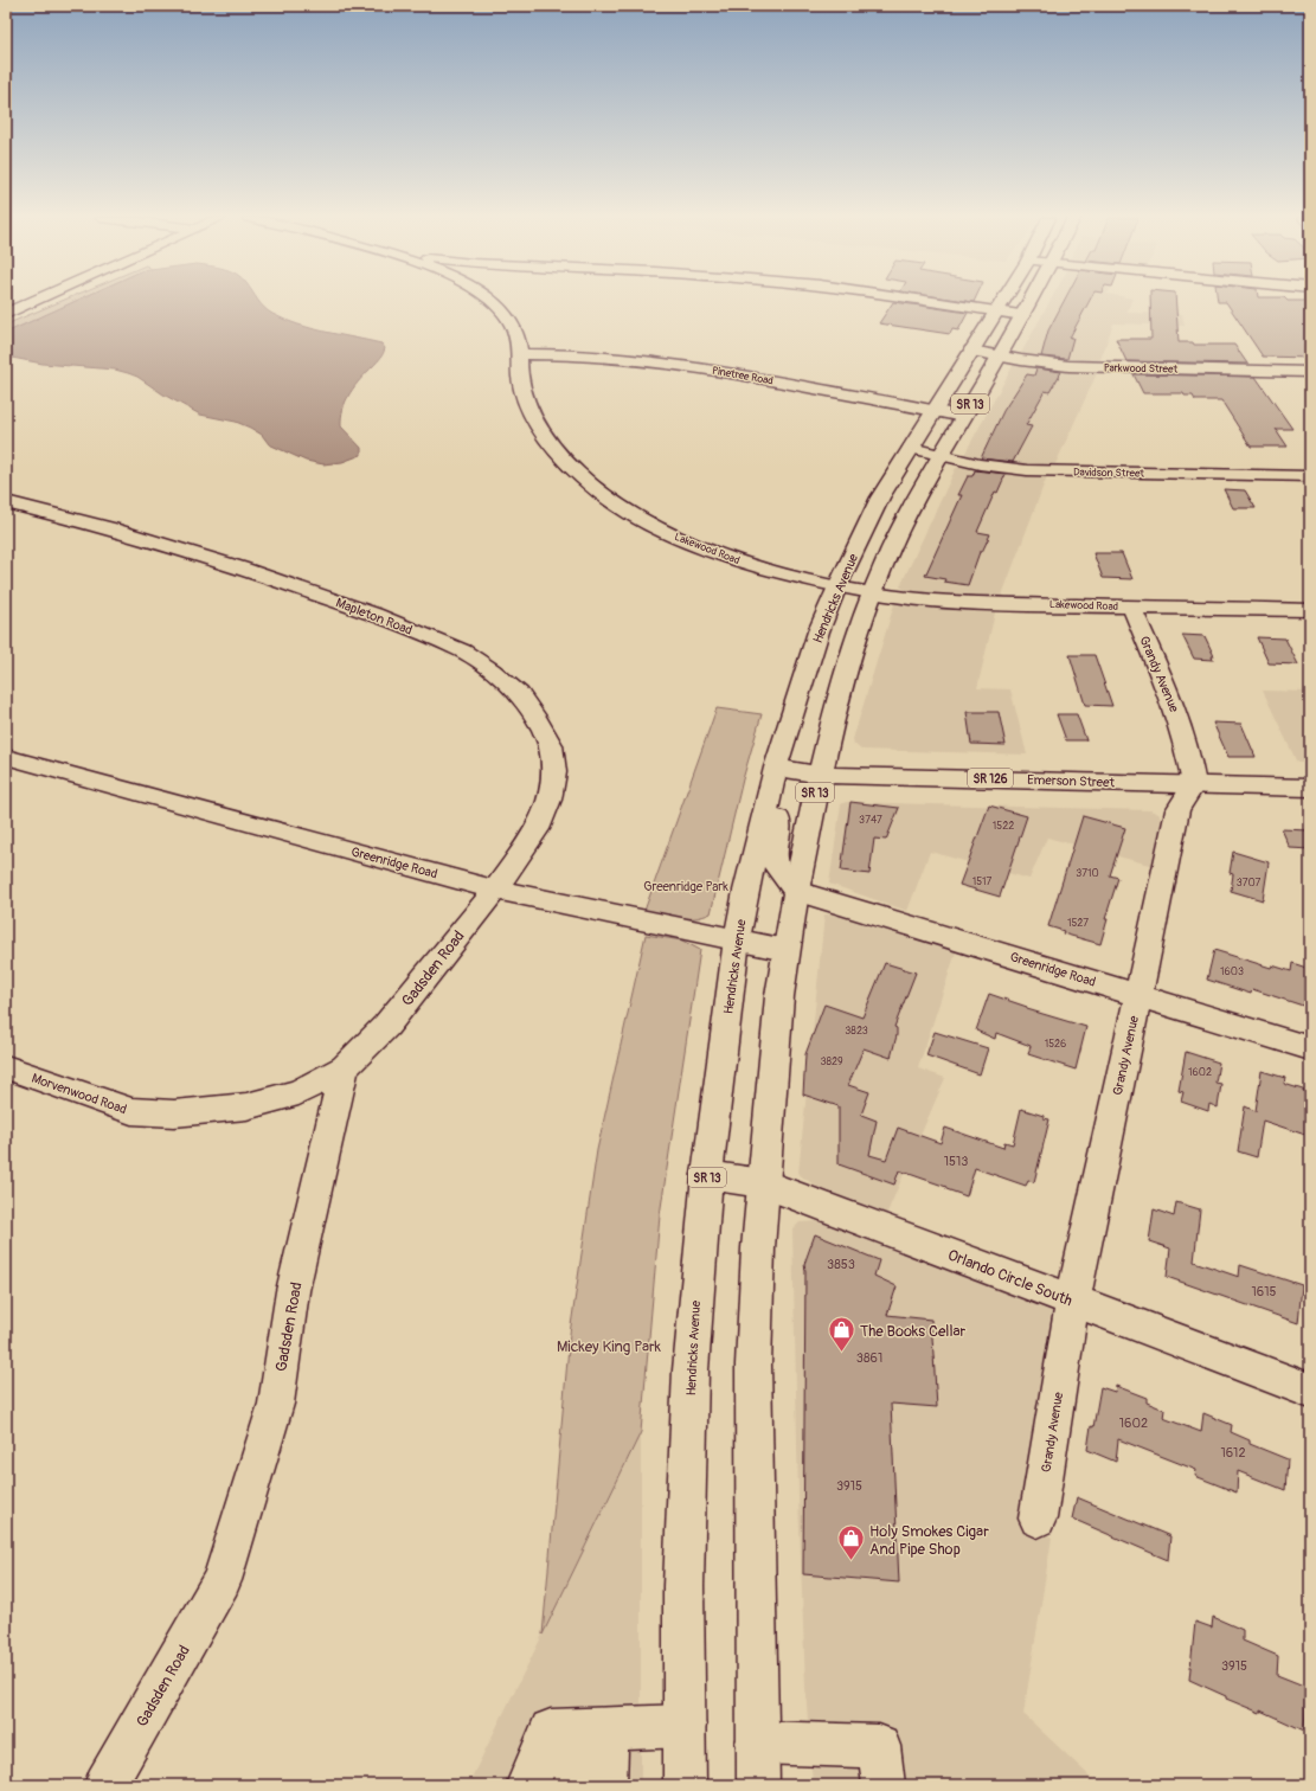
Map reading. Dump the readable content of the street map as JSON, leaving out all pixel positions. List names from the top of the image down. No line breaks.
{"streets":{"street":["Parkwood Street","Pinetree Road","SR 13","Davidson Street","Lakewood Road","Hendricks Avenue","Mapleton Road","Grandy Avenue","SR 126","Emerson Street","Greenridge Road","Gadsden Road","Morvenwood Road","Orlando Circle South"]},"crossings":[["Parkwood Street","SR 13"],["Parkwood Street","Hendricks Avenue"],["Pinetree Road","SR 13"],["Pinetree Road","Lakewood Road"],["Pinetree Road","Hendricks Avenue"],["SR 13","Davidson Street"],["SR 13","Lakewood Road"],["SR 13","Emerson Street"],["SR 13","Greenridge Road"],["SR 13","Orlando Circle South"],["Davidson Street","Hendricks Avenue"],["Lakewood Road","Hendricks Avenue"],["Lakewood Road","Grandy Avenue"],["Hendricks Avenue","Emerson Street"],["Hendricks Avenue","Greenridge Road"],["Hendricks Avenue","Orlando Circle South"],["Mapleton Road","Greenridge Road"],["Mapleton Road","Gadsden Road"],["Grandy Avenue","Emerson Street"],["Grandy Avenue","Greenridge Road"],["Grandy Avenue","Orlando Circle South"],["Greenridge Road","Gadsden Road"],["Gadsden Road","Morvenwood Road"]],"parks":["Greenridge Park","Mickey King Park"],"places":{"shop":["The Books Cellar","Holy Smokes Cigar And Pipe Shop"]},"house_numbers":["3747","1522","3710","1517","3707","1527","1603","3823","1526","3829","1602","1513","3853","1615","3861","1602","1612","3915","3915"]}
